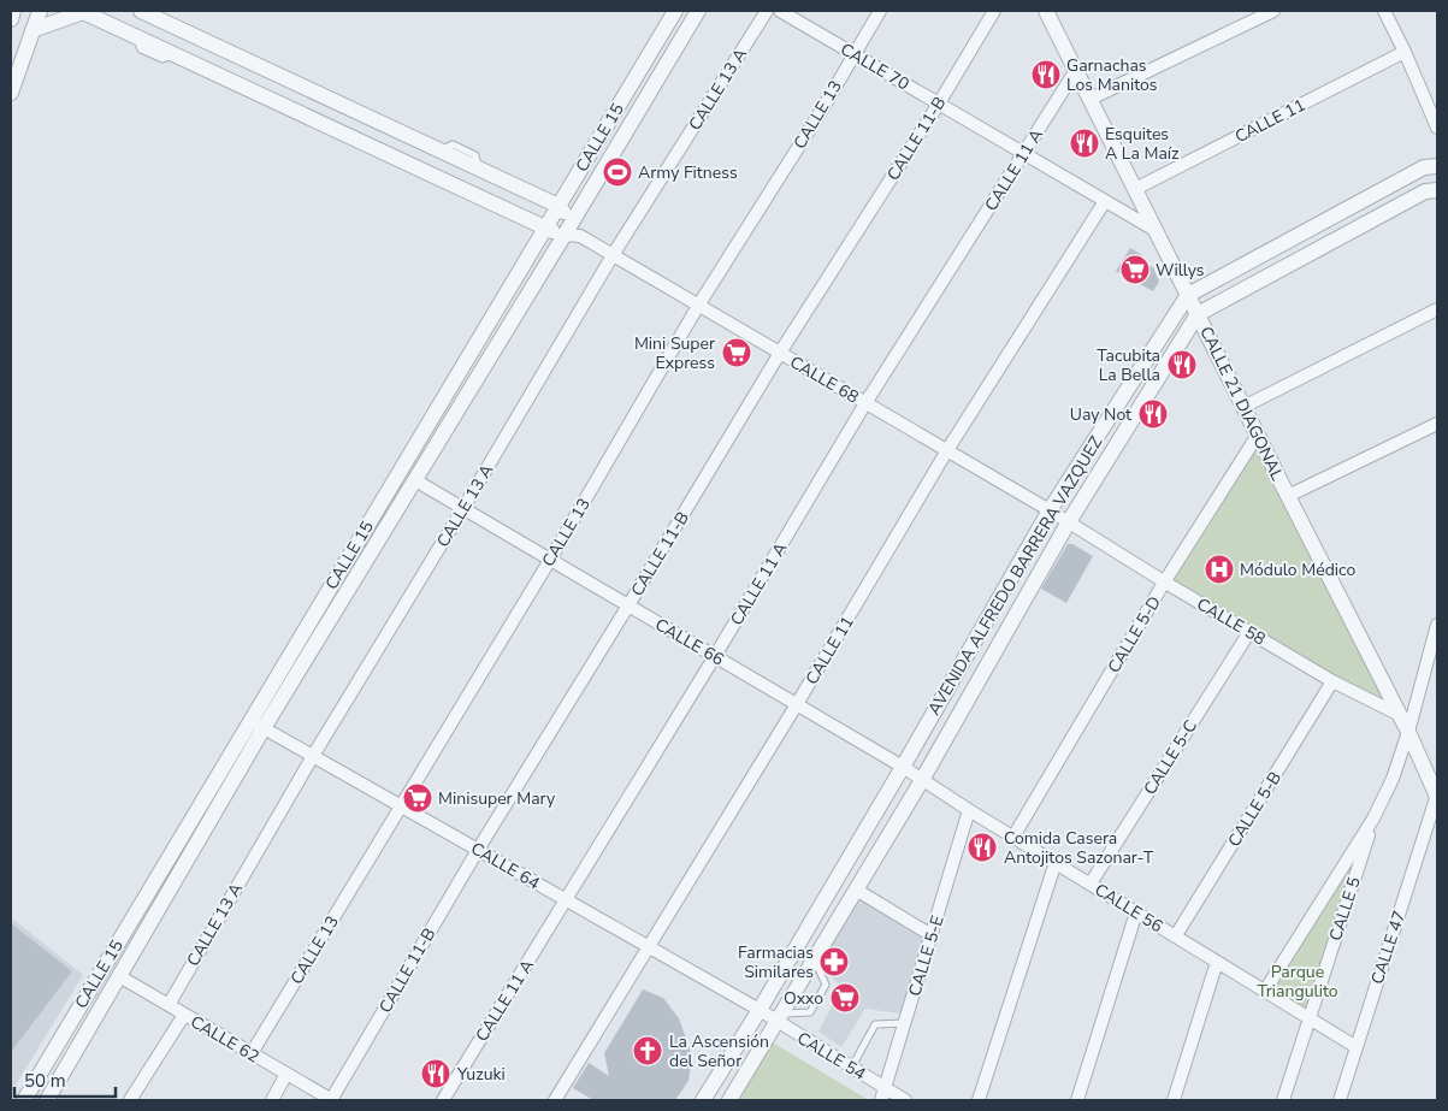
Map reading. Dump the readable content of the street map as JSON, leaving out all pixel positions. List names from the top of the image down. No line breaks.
{"streets":{"street":["CALLE 70","CALLE 13 A","CALLE 13","CALLE 11","CALLE 15","CALLE 11-B","CALLE 11 A","CALLE 68","CALLE 21 DIAGONAL","AVENIDA ALFREDO BARRERA VAZQUEZ","CALLE 58","CALLE 5-D","CALLE 66","CALLE 5-C","CALLE 5-B","CALLE 64","CALLE 56","CALLE 5","CALLE 47","CALLE 5-E","CALLE 62","CALLE 54"]},"crossings":[["CALLE 70","CALLE 13"],["CALLE 70","CALLE 11"],["CALLE 70","CALLE 11-B"],["CALLE 70","CALLE 11 A"],["CALLE 70","CALLE 21 DIAGONAL"],["CALLE 13 A","CALLE 68"],["CALLE 13 A","CALLE 66"],["CALLE 13 A","CALLE 64"],["CALLE 13 A","CALLE 62"],["CALLE 13","CALLE 68"],["CALLE 13","CALLE 66"],["CALLE 13","CALLE 64"],["CALLE 13","CALLE 62"],["CALLE 11","CALLE 68"],["CALLE 11","CALLE 21 DIAGONAL"],["CALLE 11","CALLE 66"],["CALLE 11","CALLE 64"],["CALLE 15","CALLE 68"],["CALLE 15","CALLE 66"],["CALLE 15","CALLE 64"],["CALLE 15","CALLE 62"],["CALLE 11-B","CALLE 68"],["CALLE 11-B","CALLE 66"],["CALLE 11-B","CALLE 64"],["CALLE 11-B","CALLE 62"],["CALLE 11 A","CALLE 68"],["CALLE 11 A","CALLE 21 DIAGONAL"],["CALLE 11 A","CALLE 66"],["CALLE 11 A","CALLE 64"],["CALLE 68","AVENIDA ALFREDO BARRERA VAZQUEZ"],["CALLE 68","CALLE 58"],["CALLE 21 DIAGONAL","AVENIDA ALFREDO BARRERA VAZQUEZ"],["CALLE 21 DIAGONAL","CALLE 58"],["CALLE 21 DIAGONAL","CALLE 5-D"],["CALLE 21 DIAGONAL","CALLE 5"],["CALLE 21 DIAGONAL","CALLE 47"],["AVENIDA ALFREDO BARRERA VAZQUEZ","CALLE 58"],["AVENIDA ALFREDO BARRERA VAZQUEZ","CALLE 66"],["AVENIDA ALFREDO BARRERA VAZQUEZ","CALLE 64"],["AVENIDA ALFREDO BARRERA VAZQUEZ","CALLE 56"],["AVENIDA ALFREDO BARRERA VAZQUEZ","CALLE 54"],["CALLE 58","CALLE 5-D"],["CALLE 58","CALLE 5-C"],["CALLE 58","CALLE 5-B"],["CALLE 5-D","CALLE 56"],["CALLE 66","CALLE 56"],["CALLE 5-C","CALLE 56"],["CALLE 5-B","CALLE 56"],["CALLE 64","CALLE 54"],["CALLE 56","CALLE 5"],["CALLE 56","CALLE 47"],["CALLE 56","CALLE 5-E"],["CALLE 5-E","CALLE 54"]],"parks":["Parque Triangulito"],"places":{"restaurant":["Garnachas Los Manitos","Esquites A La Maíz","Tacubita La Bella","Uay Not","Comida Casera Antojitos Sazonar-T","Yuzuki"],"sports":["Army Fitness"],"supermarket":["Willys","Mini Super Express","Minisuper Mary","Oxxo"],"hospital":["Módulo Médico"],"pharmacy":["Farmacias Similares"],"church":["La Ascensión del Señor"]},"scale_bar":"50 m"}
